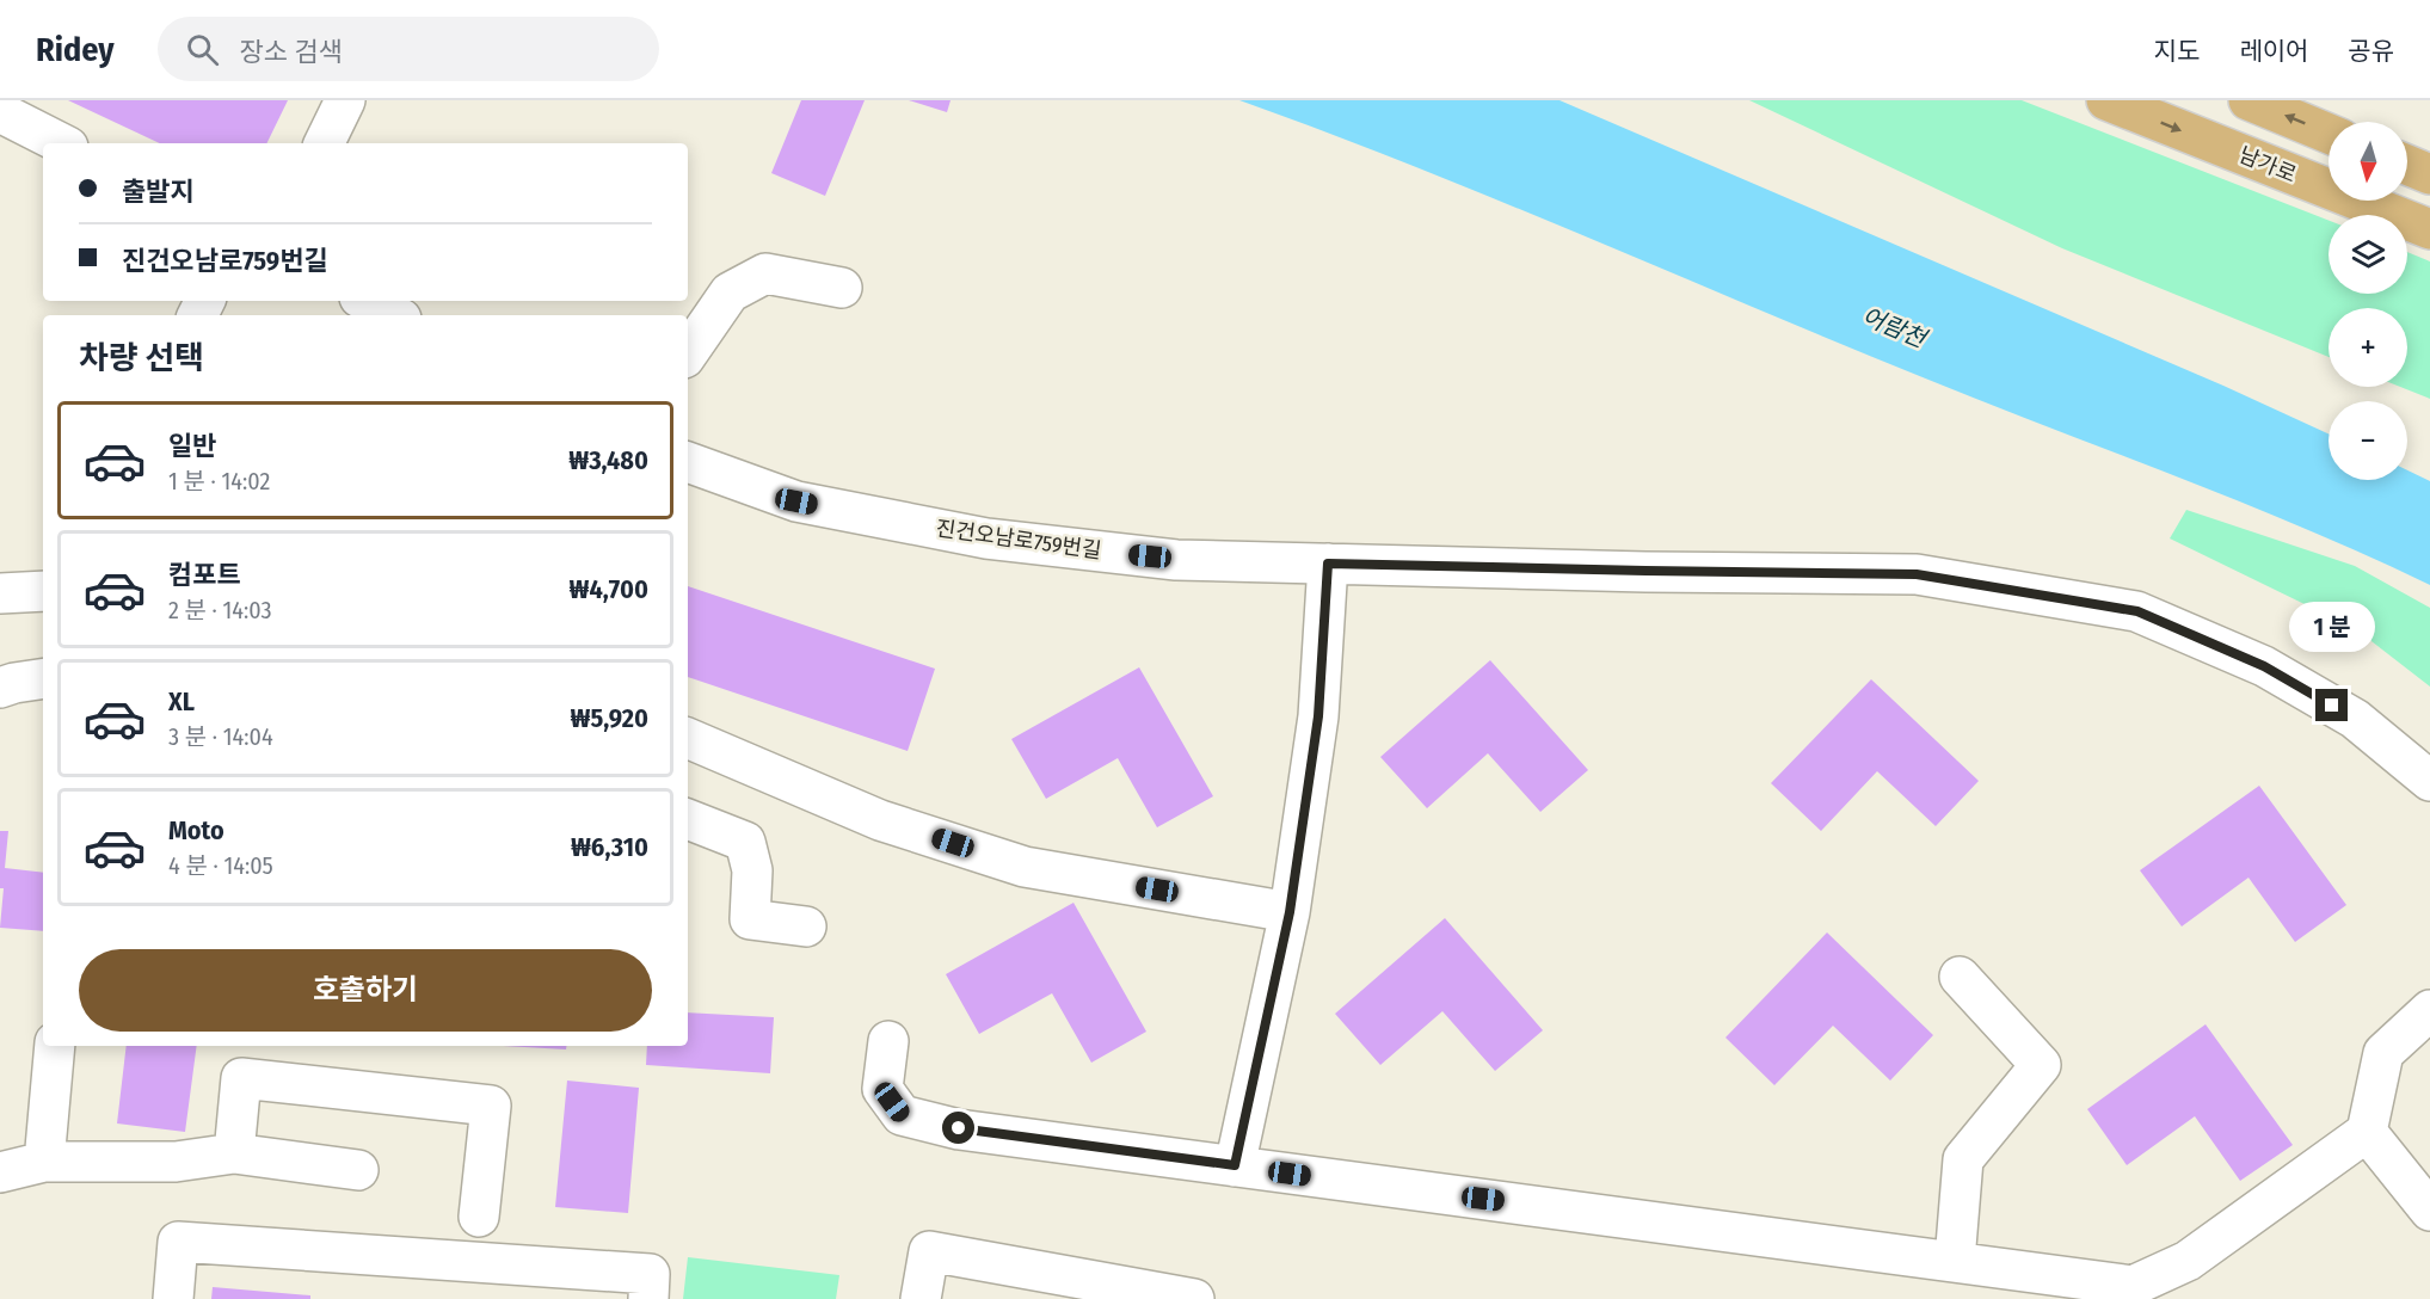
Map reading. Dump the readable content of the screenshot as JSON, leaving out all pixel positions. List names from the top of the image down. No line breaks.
{"streets":{"main road":["남가로"],"street":["진건오남로759번길"]},"water":["어람천"],"north":"bottom","page":{"header":"Ridey","search":"장소 검색","nav":["지도","레이어","공유"],"map_buttons":["+","−"],"banner":["출발지","진건오남로759번길"],"heading":"차량 선택","list":[{"name":"일반","note":"1 분 · 14:02","value":"₩3,480"},{"name":"컴포트","note":"2 분 · 14:03","value":"₩4,700"},{"name":"XL","note":"3 분 · 14:04","value":"₩5,920"},{"name":"Moto","note":"4 분 · 14:05","value":"₩6,310"}],"bubble":"1 분","buttons":"호출하기"}}
